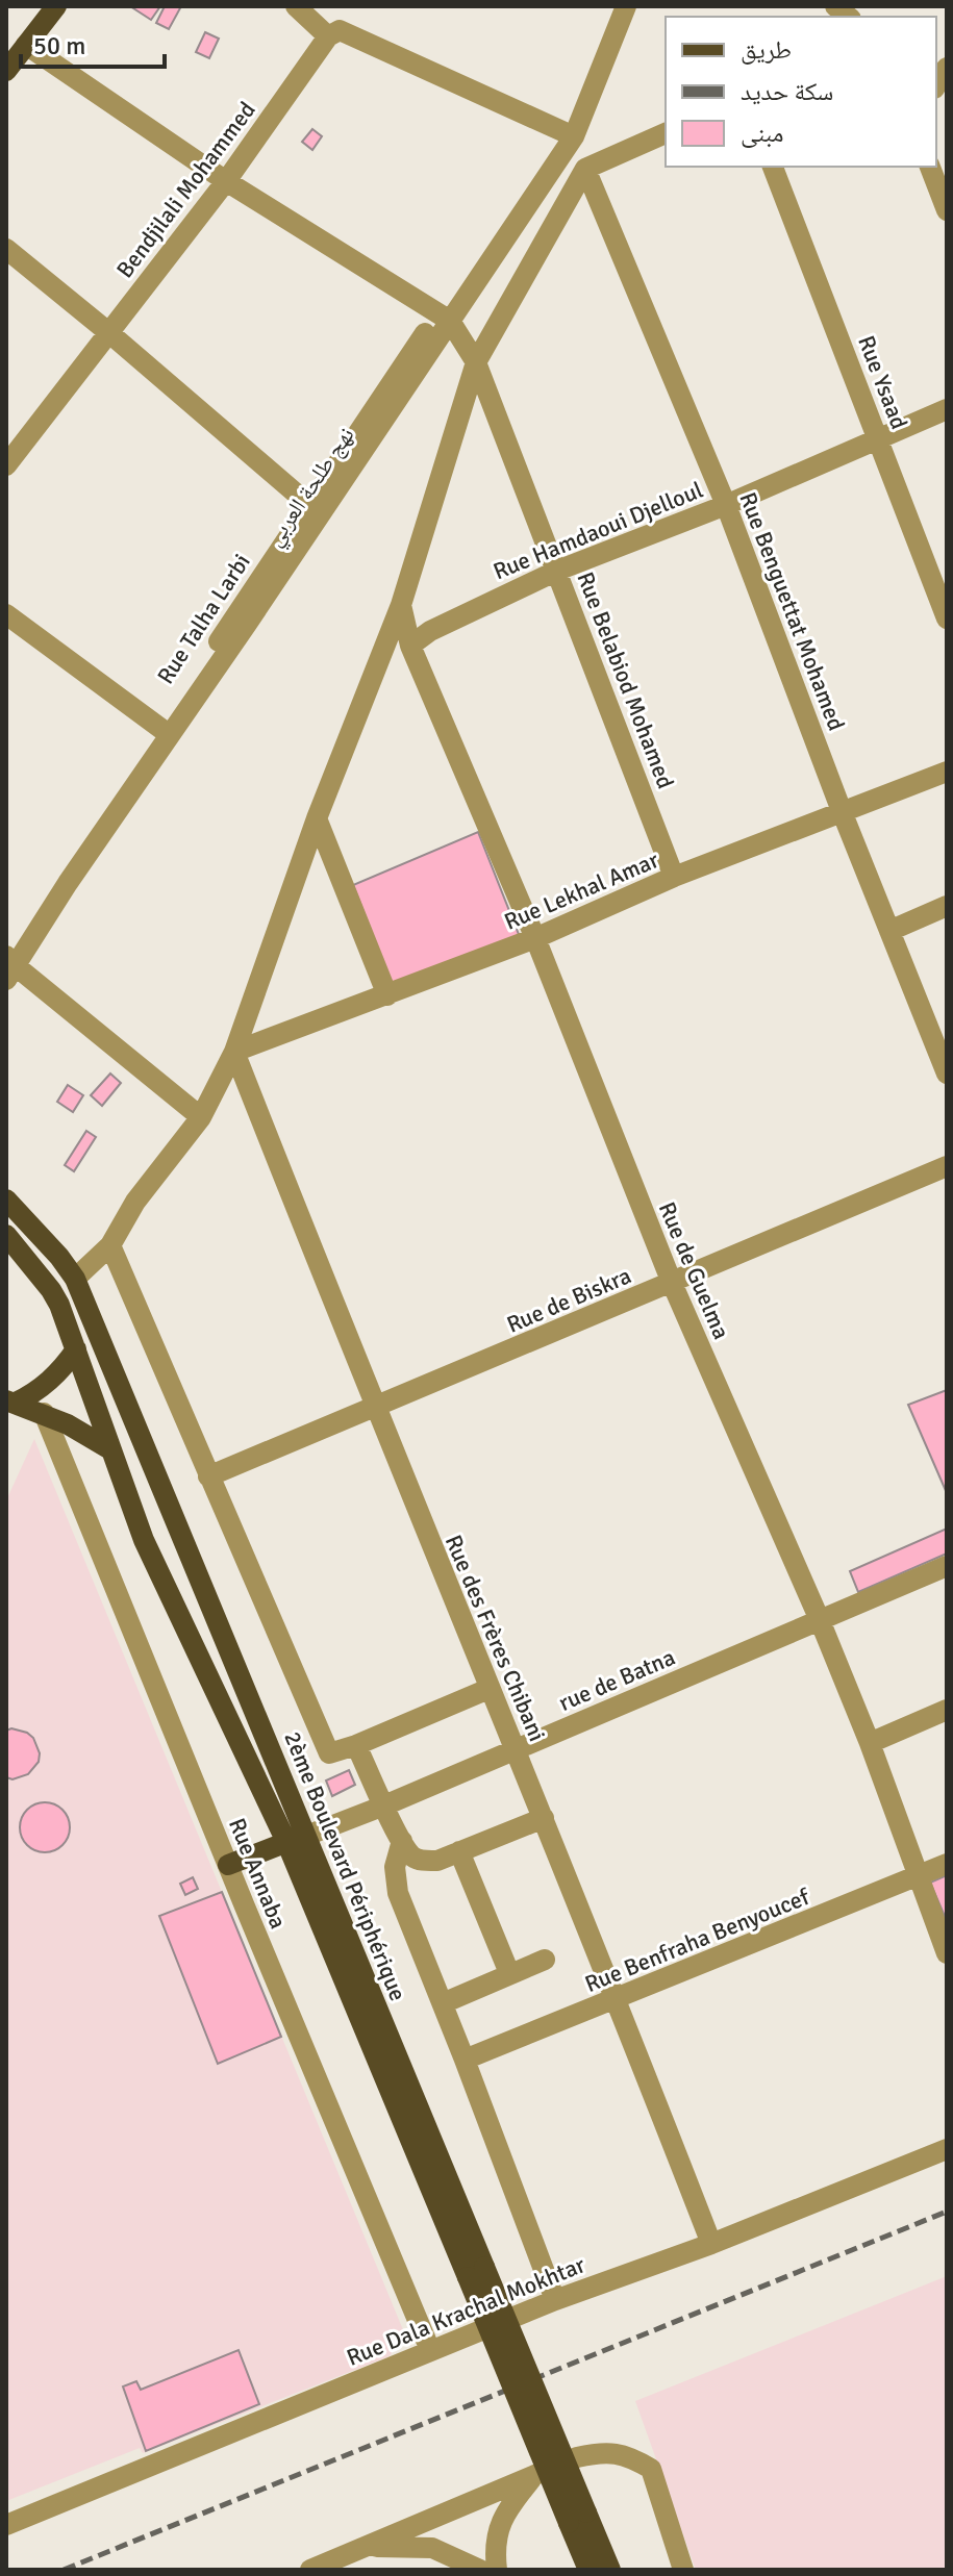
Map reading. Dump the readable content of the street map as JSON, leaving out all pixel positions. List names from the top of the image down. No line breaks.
{"streets":{"main road":["2ème Boulevard Périphérique"],"street":["Bendjilali Mohammed","Rue Ysaad","نهج طلحة العربي","Rue Hamdaoui Djelloul","Rue Benguettat Mohamed","Rue Talha Larbi","Rue Belabiod Mohamed","Rue Lekhal Amar","Rue de Guelma","Rue de Biskra","Rue des Frères Chibani","rue de Batna","Rue Annaba","Rue Benfraha Benyoucef","Rue Dala Krachal Mokhtar"]},"crossings":[["Rue Ysaad","Rue Hamdaoui Djelloul"],["نهج طلحة العربي","Rue Talha Larbi"],["نهج طلحة العربي","Rue Belabiod Mohamed"],["Rue Hamdaoui Djelloul","Rue Benguettat Mohamed"],["Rue Hamdaoui Djelloul","Rue Belabiod Mohamed"],["Rue Hamdaoui Djelloul","Rue de Guelma"],["Rue Benguettat Mohamed","Rue Lekhal Amar"],["Rue Talha Larbi","Rue Belabiod Mohamed"],["Rue Belabiod Mohamed","Rue Lekhal Amar"],["Rue Lekhal Amar","Rue de Guelma"],["Rue Lekhal Amar","Rue des Frères Chibani"],["Rue de Guelma","Rue de Biskra"],["Rue de Guelma","rue de Batna"],["Rue de Guelma","Rue Benfraha Benyoucef"],["Rue de Biskra","Rue des Frères Chibani"],["Rue des Frères Chibani","rue de Batna"],["Rue des Frères Chibani","Rue Benfraha Benyoucef"],["Rue des Frères Chibani","Rue Dala Krachal Mokhtar"],["rue de Batna","2ème Boulevard Périphérique"],["Rue Annaba","Rue Dala Krachal Mokhtar"]],"legend":["طريق","سكة حديد","مبنى"],"scale_bar":"50 m"}
